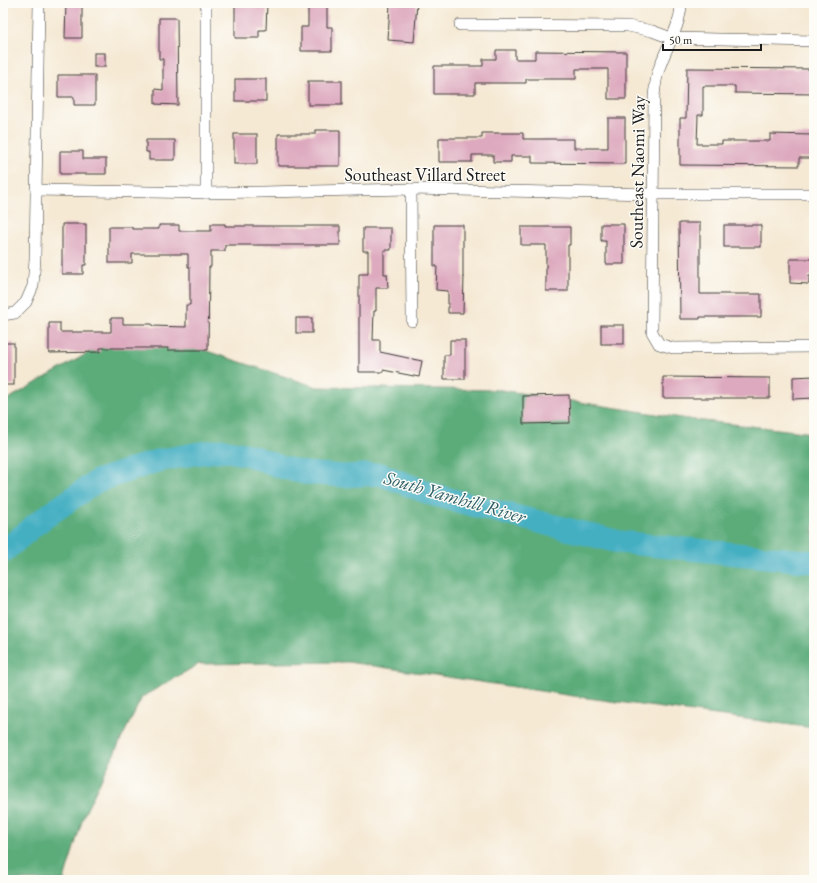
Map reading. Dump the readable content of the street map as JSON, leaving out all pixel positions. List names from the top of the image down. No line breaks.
{"streets":{"street":["Southeast Naomi Way","Southeast Villard Street"]},"crossings":[["Southeast Naomi Way","Southeast Villard Street"]],"water":["South Yamhill River"],"scale_bar":"50 m"}
